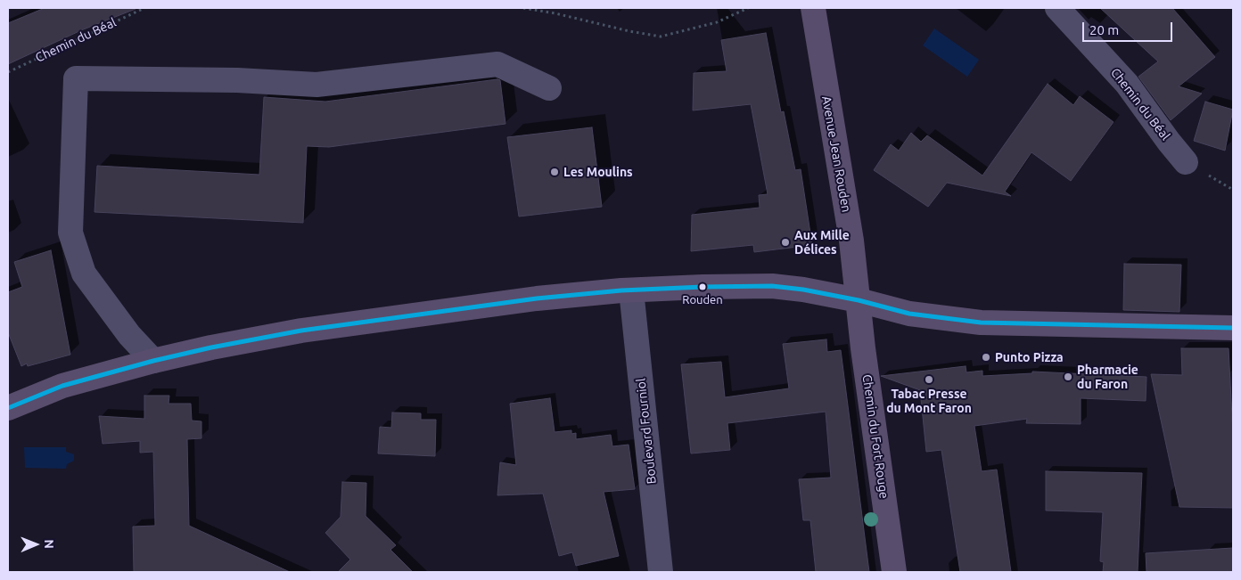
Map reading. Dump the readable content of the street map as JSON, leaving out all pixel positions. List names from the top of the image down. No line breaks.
{"streets":{"main road":["Avenue Jean Rouden","Chemin du Fort Rouge"],"street":["Chemin du Béal","Boulevard Fourniol"]},"crossings":[["Avenue Jean Rouden","Chemin du Fort Rouge"]],"places":["Les Moulins","Aux Mille Délices","Rouden","Punto Pizza","Pharmacie du Faron","Tabac Presse du Mont Faron"],"scale_bar":"20 m","north":"right"}
